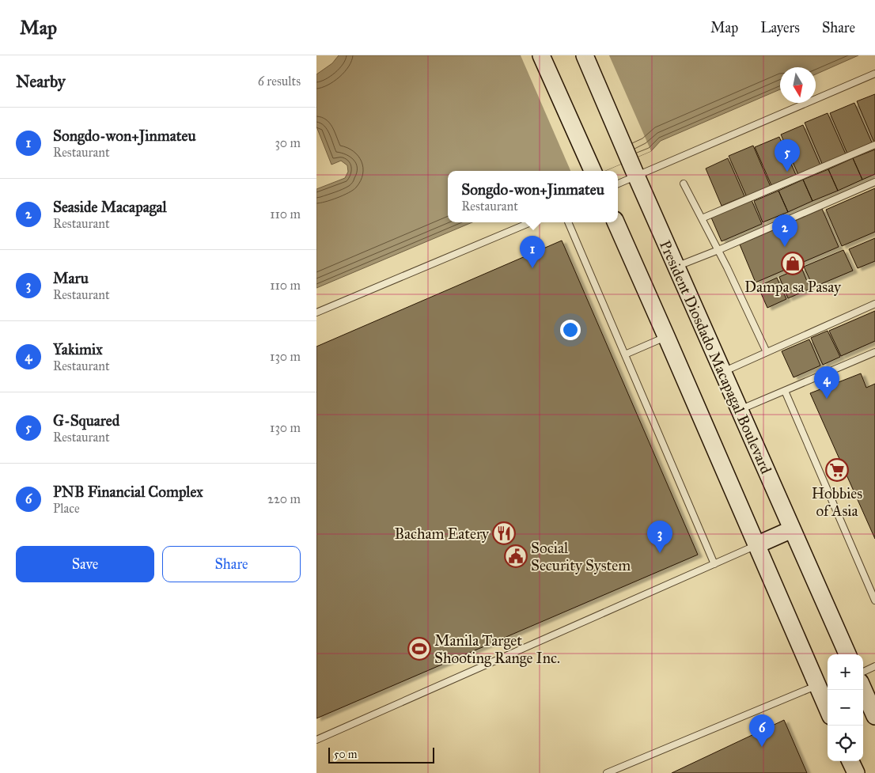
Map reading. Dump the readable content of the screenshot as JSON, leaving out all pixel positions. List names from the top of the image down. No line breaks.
{"streets":{"main road":["President Diosdado Macapagal Boulevard"]},"places":{"shop":["Dampa sa Pasay"],"supermarket":["Hobbies of Asia"],"restaurant":["Bacham Eatery"],"public building":["Social Security System"],"sports":["Manila Target Shooting Range Inc."]},"scale_bar":"50 m","north":"bottom","page":{"header":"Map","nav":["Map","Layers","Share"],"heading":["Nearby","6 results"],"list":[{"mark":"1","name":"Songdo-won+Jinmateu","note":"Restaurant","value":"30 m"},{"mark":"2","name":"Seaside Macapagal","note":"Restaurant","value":"110 m"},{"mark":"3","name":"Maru","note":"Restaurant","value":"110 m"},{"mark":"4","name":"Yakimix","note":"Restaurant","value":"130 m"},{"mark":"5","name":"G-Squared","note":"Restaurant","value":"130 m"},{"mark":"6","name":"PNB Financial Complex","note":"Place","value":"220 m"}],"pins":["5","2","1","4","3","6"],"popup":["Songdo-won+Jinmateu","Restaurant"],"buttons":["Save","Share"],"map_buttons":["+","−"],"scale":"50 m"}}
